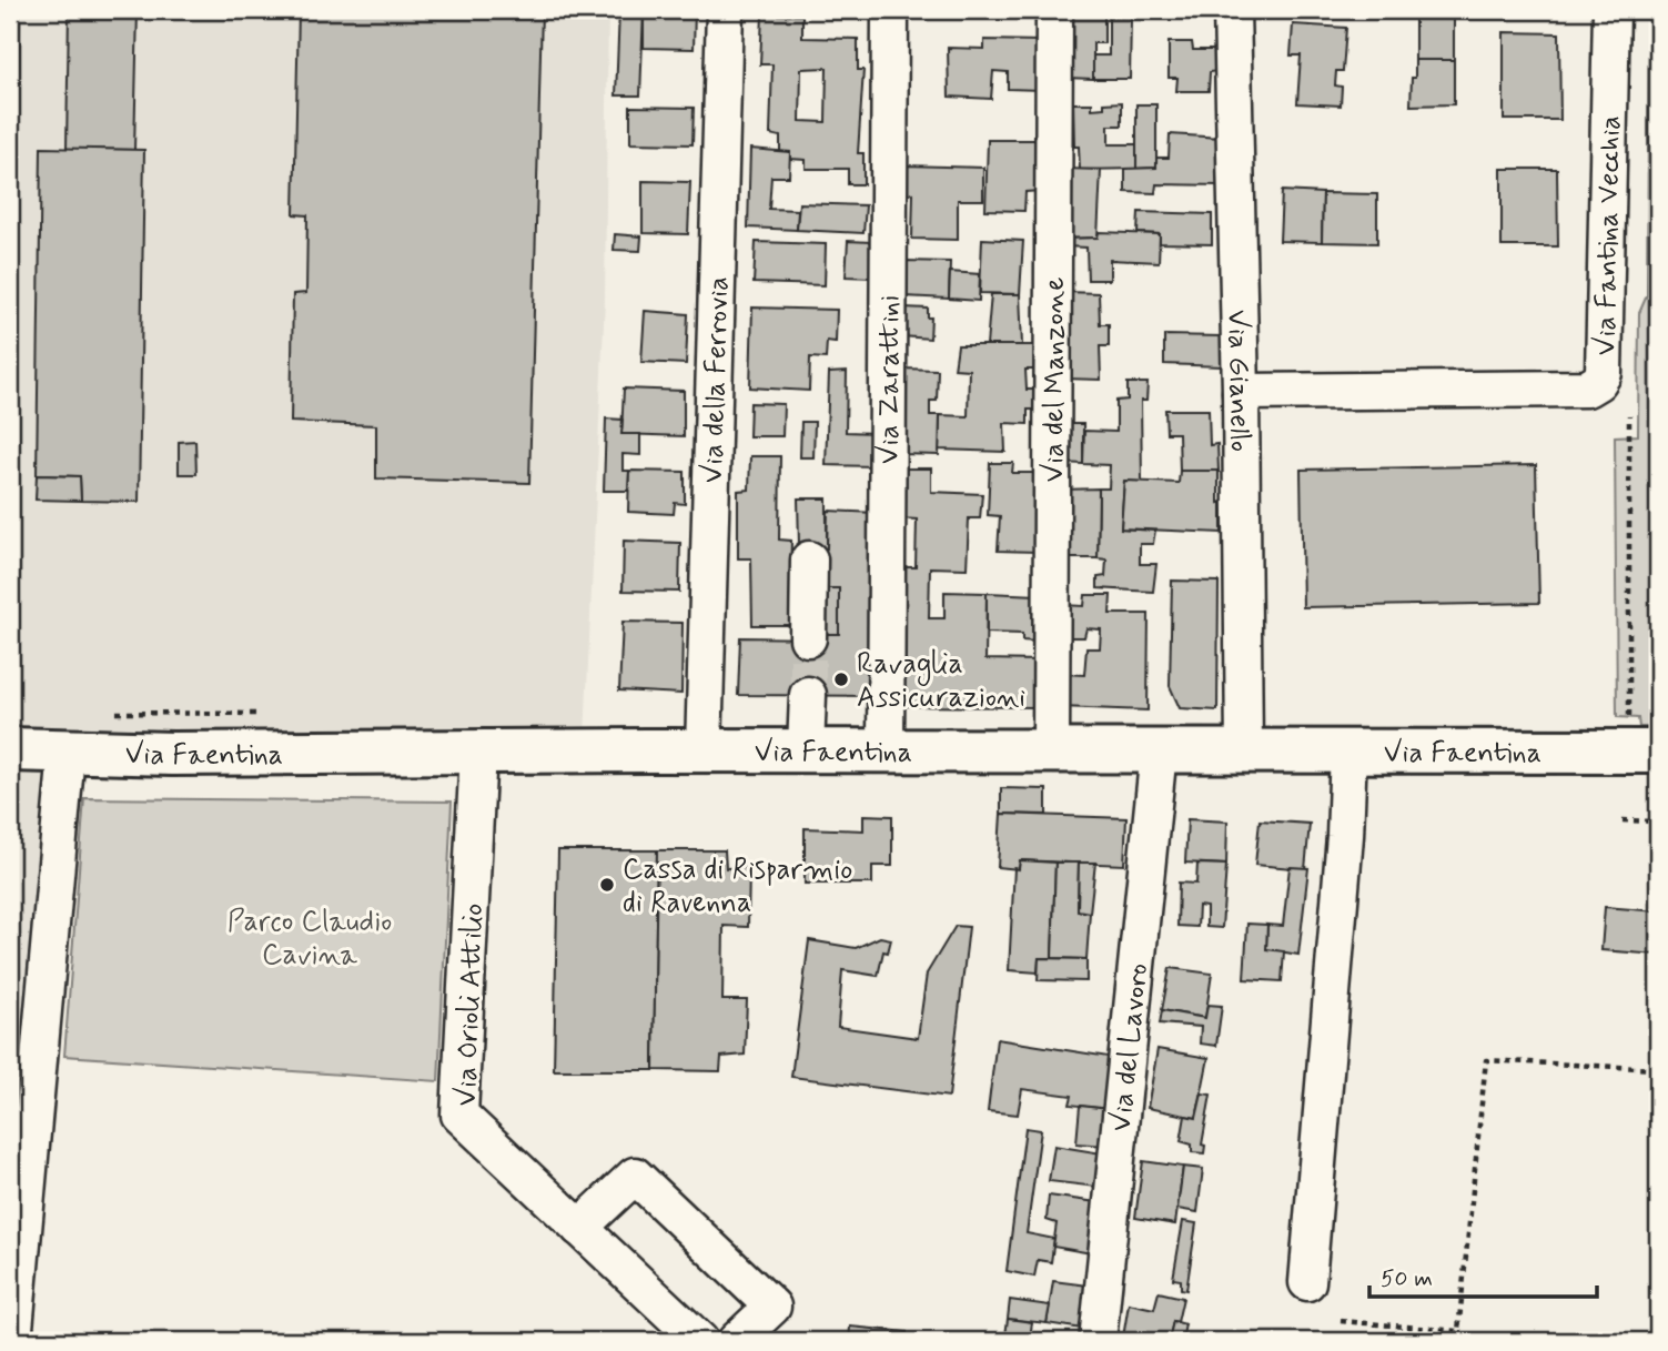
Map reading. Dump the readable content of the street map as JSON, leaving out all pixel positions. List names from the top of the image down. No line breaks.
{"streets":{"main road":["Via Faentina"],"street":["Via Fantina Vecchia","Via della Ferrovia","Via Zarattini","Via Gianello","Via del Manzone","Via Orioli Attilio","Via del Lavoro"]},"crossings":[["Via Fantina Vecchia","Via Gianello"],["Via della Ferrovia","Via Faentina"],["Via Zarattini","Via Faentina"],["Via Gianello","Via Faentina"],["Via del Manzone","Via Faentina"],["Via Faentina","Via Orioli Attilio"],["Via Faentina","Via del Lavoro"]],"parks":["Parco Claudio Cavina"],"places":["Ravaglia Assicurazioni","Cassa di Risparmio di Ravenna"],"scale_bar":"50 m"}
